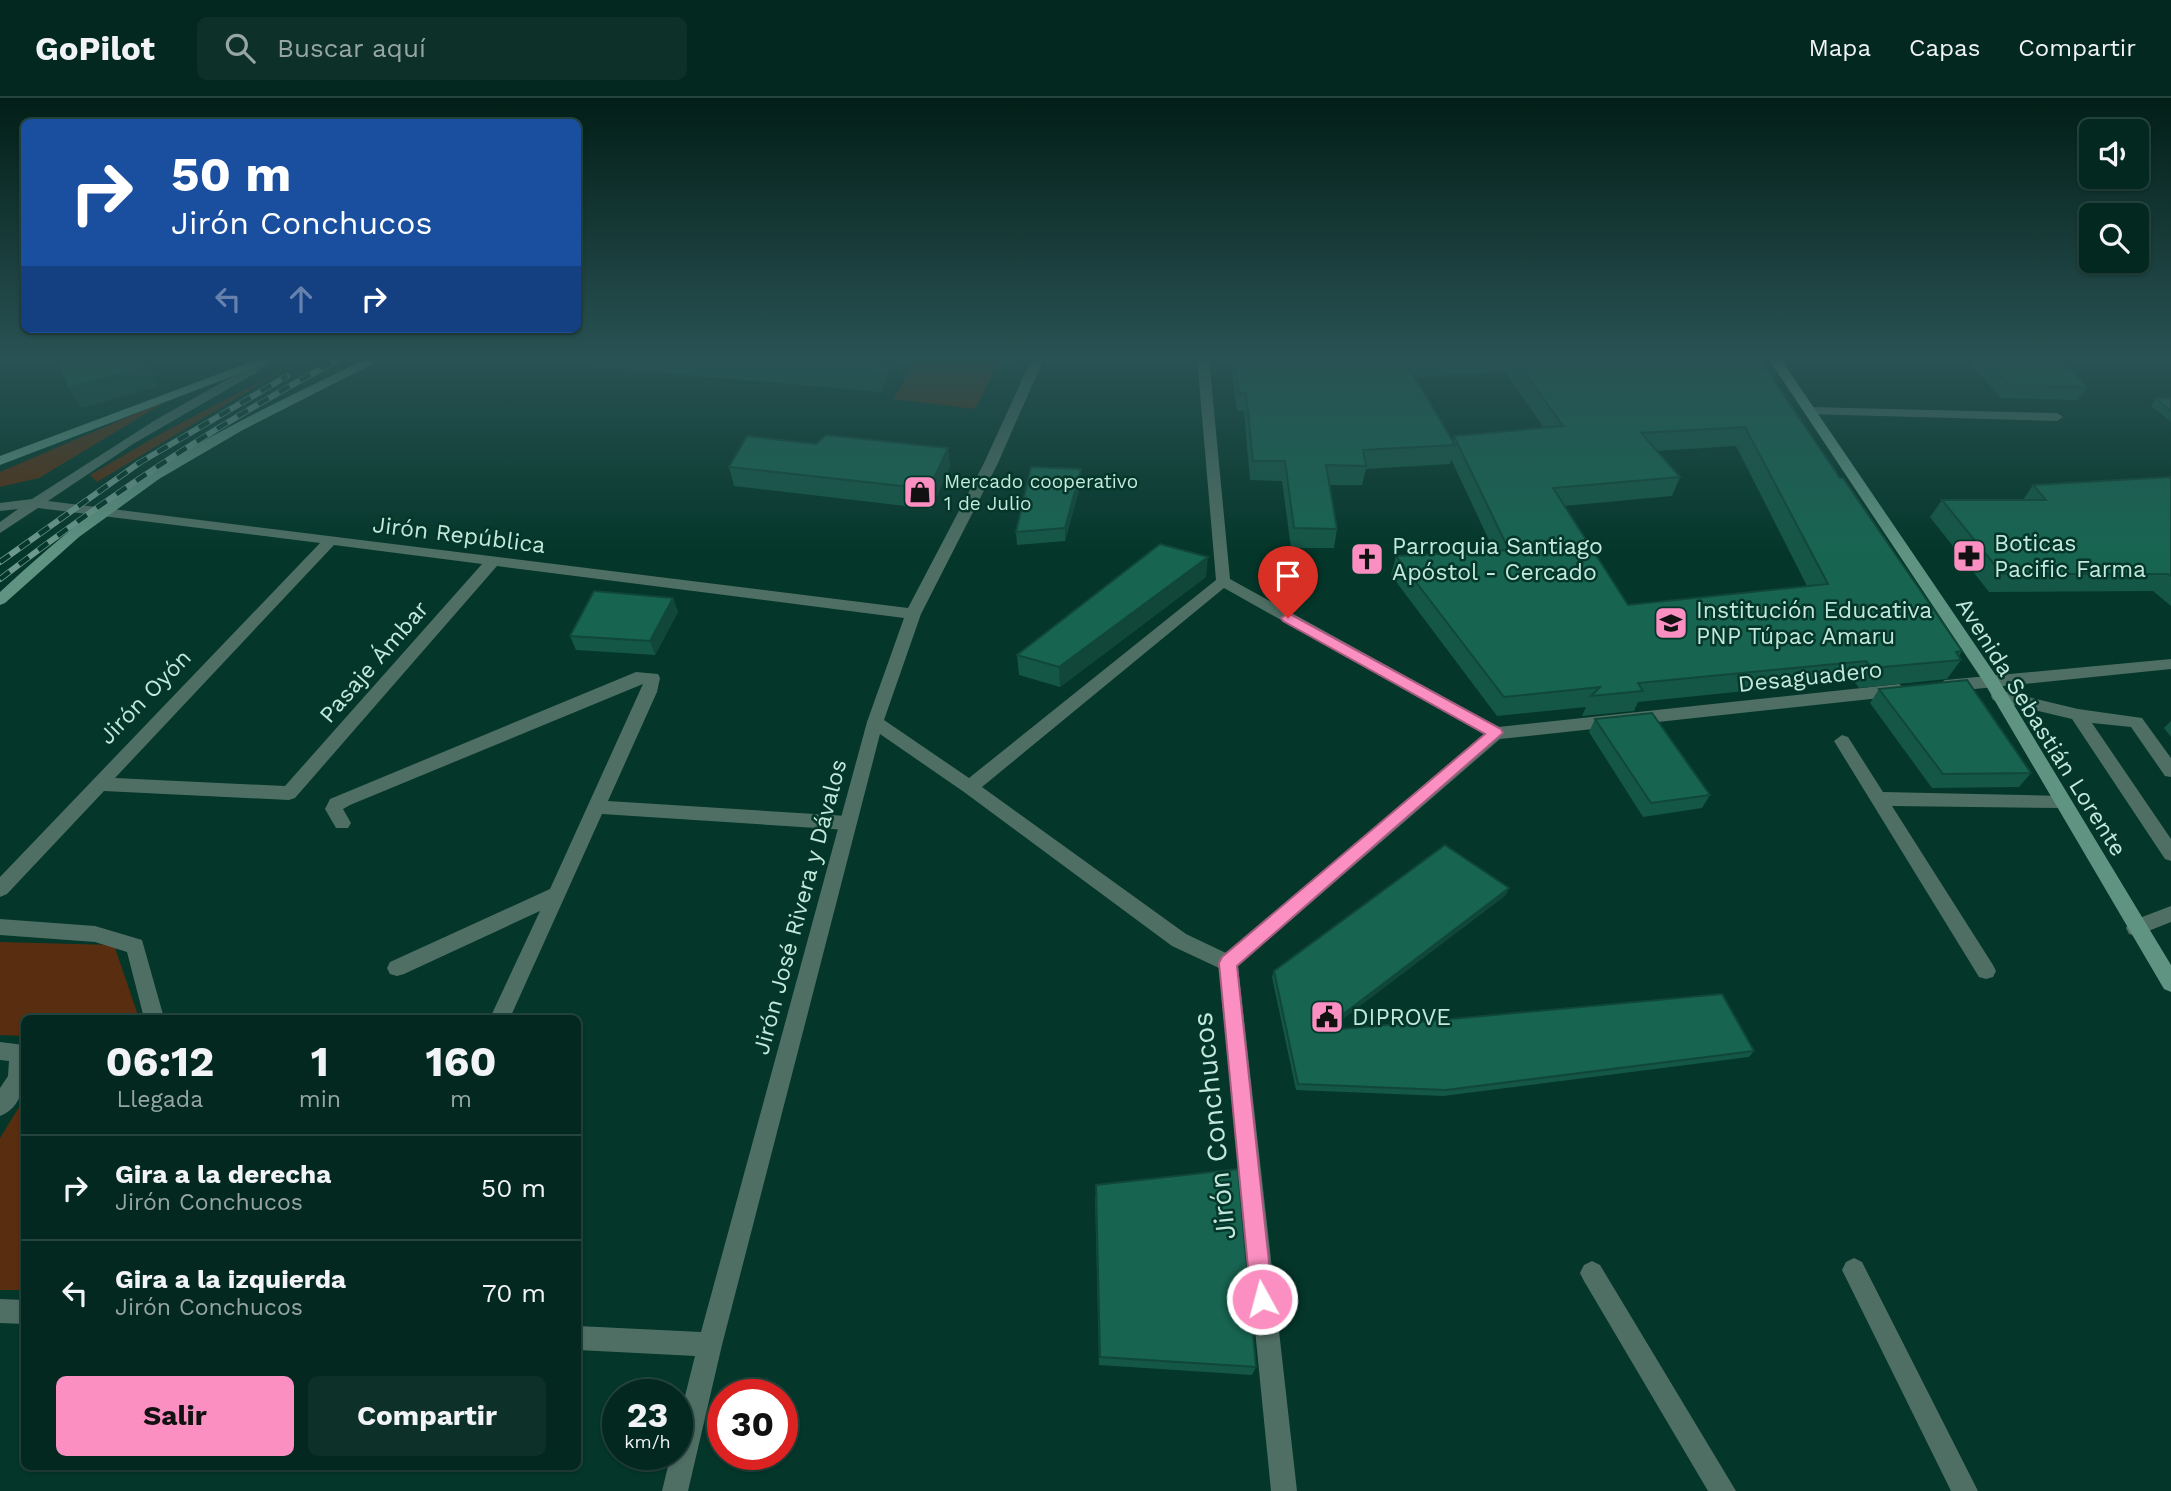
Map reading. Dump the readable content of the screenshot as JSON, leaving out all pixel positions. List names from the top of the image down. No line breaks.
{"streets":{"main road":["Avenida Sebastián Lorente"],"street":["Jirón República","Pasaje Ámbar","Desaguadero","Jirón Oyón","Jirón José Rivera y Dávalos","Jirón Conchucos"]},"crossings":[["Jirón República","Pasaje Ámbar"],["Jirón República","Jirón Oyón"],["Jirón República","Jirón José Rivera y Dávalos"],["Pasaje Ámbar","Jirón Oyón"],["Desaguadero","Avenida Sebastián Lorente"]],"places":{"shop":["Mercado cooperativo 1 de Julio"],"pharmacy":["Boticas Pacific Farma"],"church":["Parroquia Santiago Apóstol - Cercado"],"school or university":["Institución Educativa PNP Túpac Amaru"],"public building":["DIPROVE"]},"page":{"header":"GoPilot","search":"Buscar aquí","nav":["Mapa","Capas","Compartir"],"turn":["50 m","Jirón Conchucos"],"eta":["06:12","Llegada","1","min","160","m"],"list":[{"name":"Gira a la derecha","note":"Jirón Conchucos","value":"50 m"},{"name":"Gira a la izquierda","note":"Jirón Conchucos","value":"70 m"}],"buttons":["Salir","Compartir"],"speed":"23 km/h","limit":"30"}}
